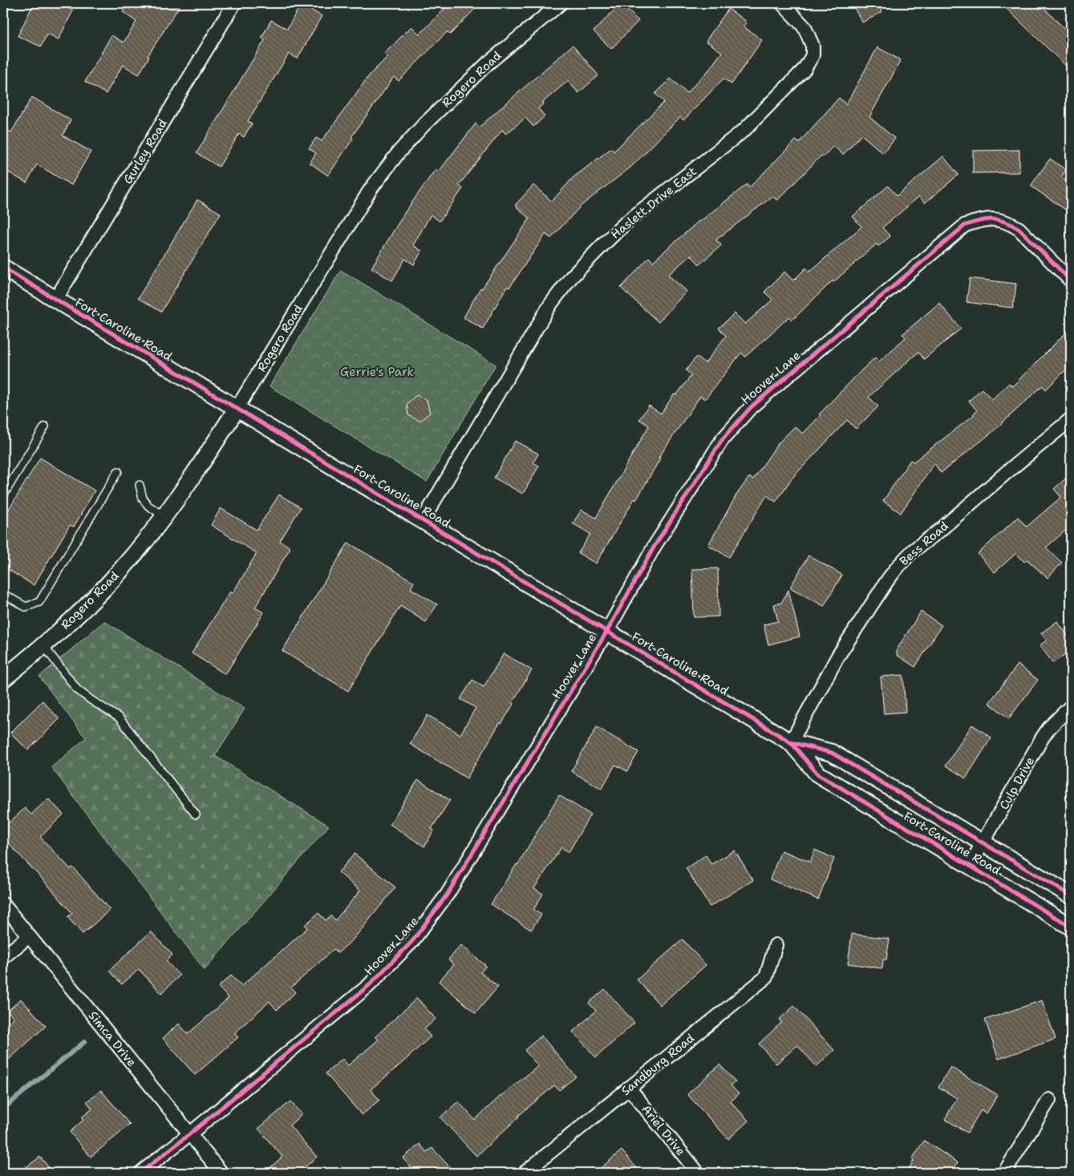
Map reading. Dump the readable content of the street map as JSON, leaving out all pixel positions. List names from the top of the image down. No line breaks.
{"streets":{"street":["Rogero Road","Gurley Road","Haslett Drive East","Fort Caroline Road","Hoover Lane","Bess Road","Culp Drive","Simca Drive","Sandburg Road","Ariel Drive"]},"crossings":[["Rogero Road","Fort Caroline Road"],["Gurley Road","Fort Caroline Road"],["Haslett Drive East","Fort Caroline Road"],["Fort Caroline Road","Hoover Lane"],["Fort Caroline Road","Bess Road"],["Fort Caroline Road","Culp Drive"],["Hoover Lane","Simca Drive"],["Sandburg Road","Ariel Drive"]],"parks":["Gerrie's Park"]}
